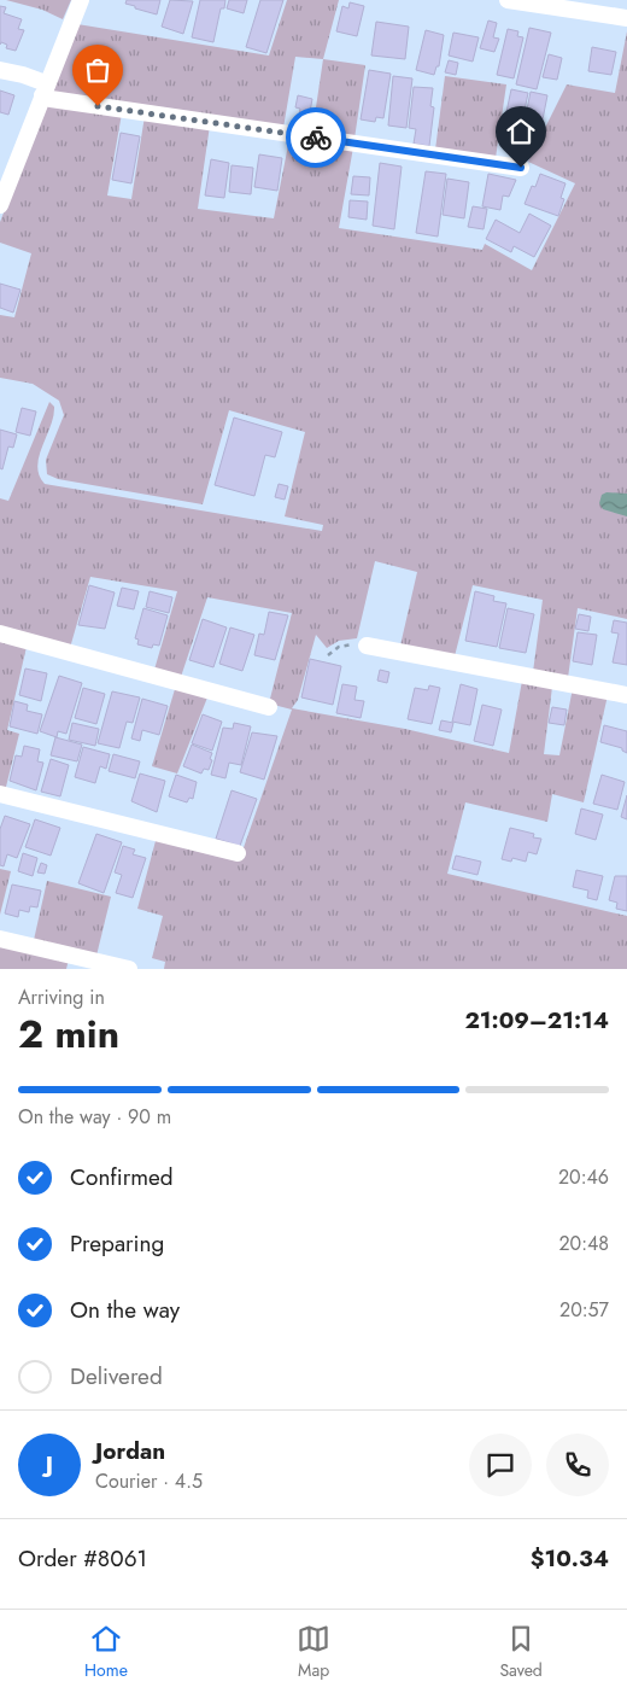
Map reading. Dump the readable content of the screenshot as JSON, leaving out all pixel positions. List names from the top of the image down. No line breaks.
{"page":{"heading":["2 min","Arriving in","21:09–21:14"],"panel":["Jordan","Courier · 4.5","Order #8061","$10.34"],"bar":"On the way · 90 m","list":[["Confirmed","20:46"],["Preparing","20:48"],["On the way","20:57"],"Delivered"],"round":"J","tabs":["Home","Map","Saved"]}}
